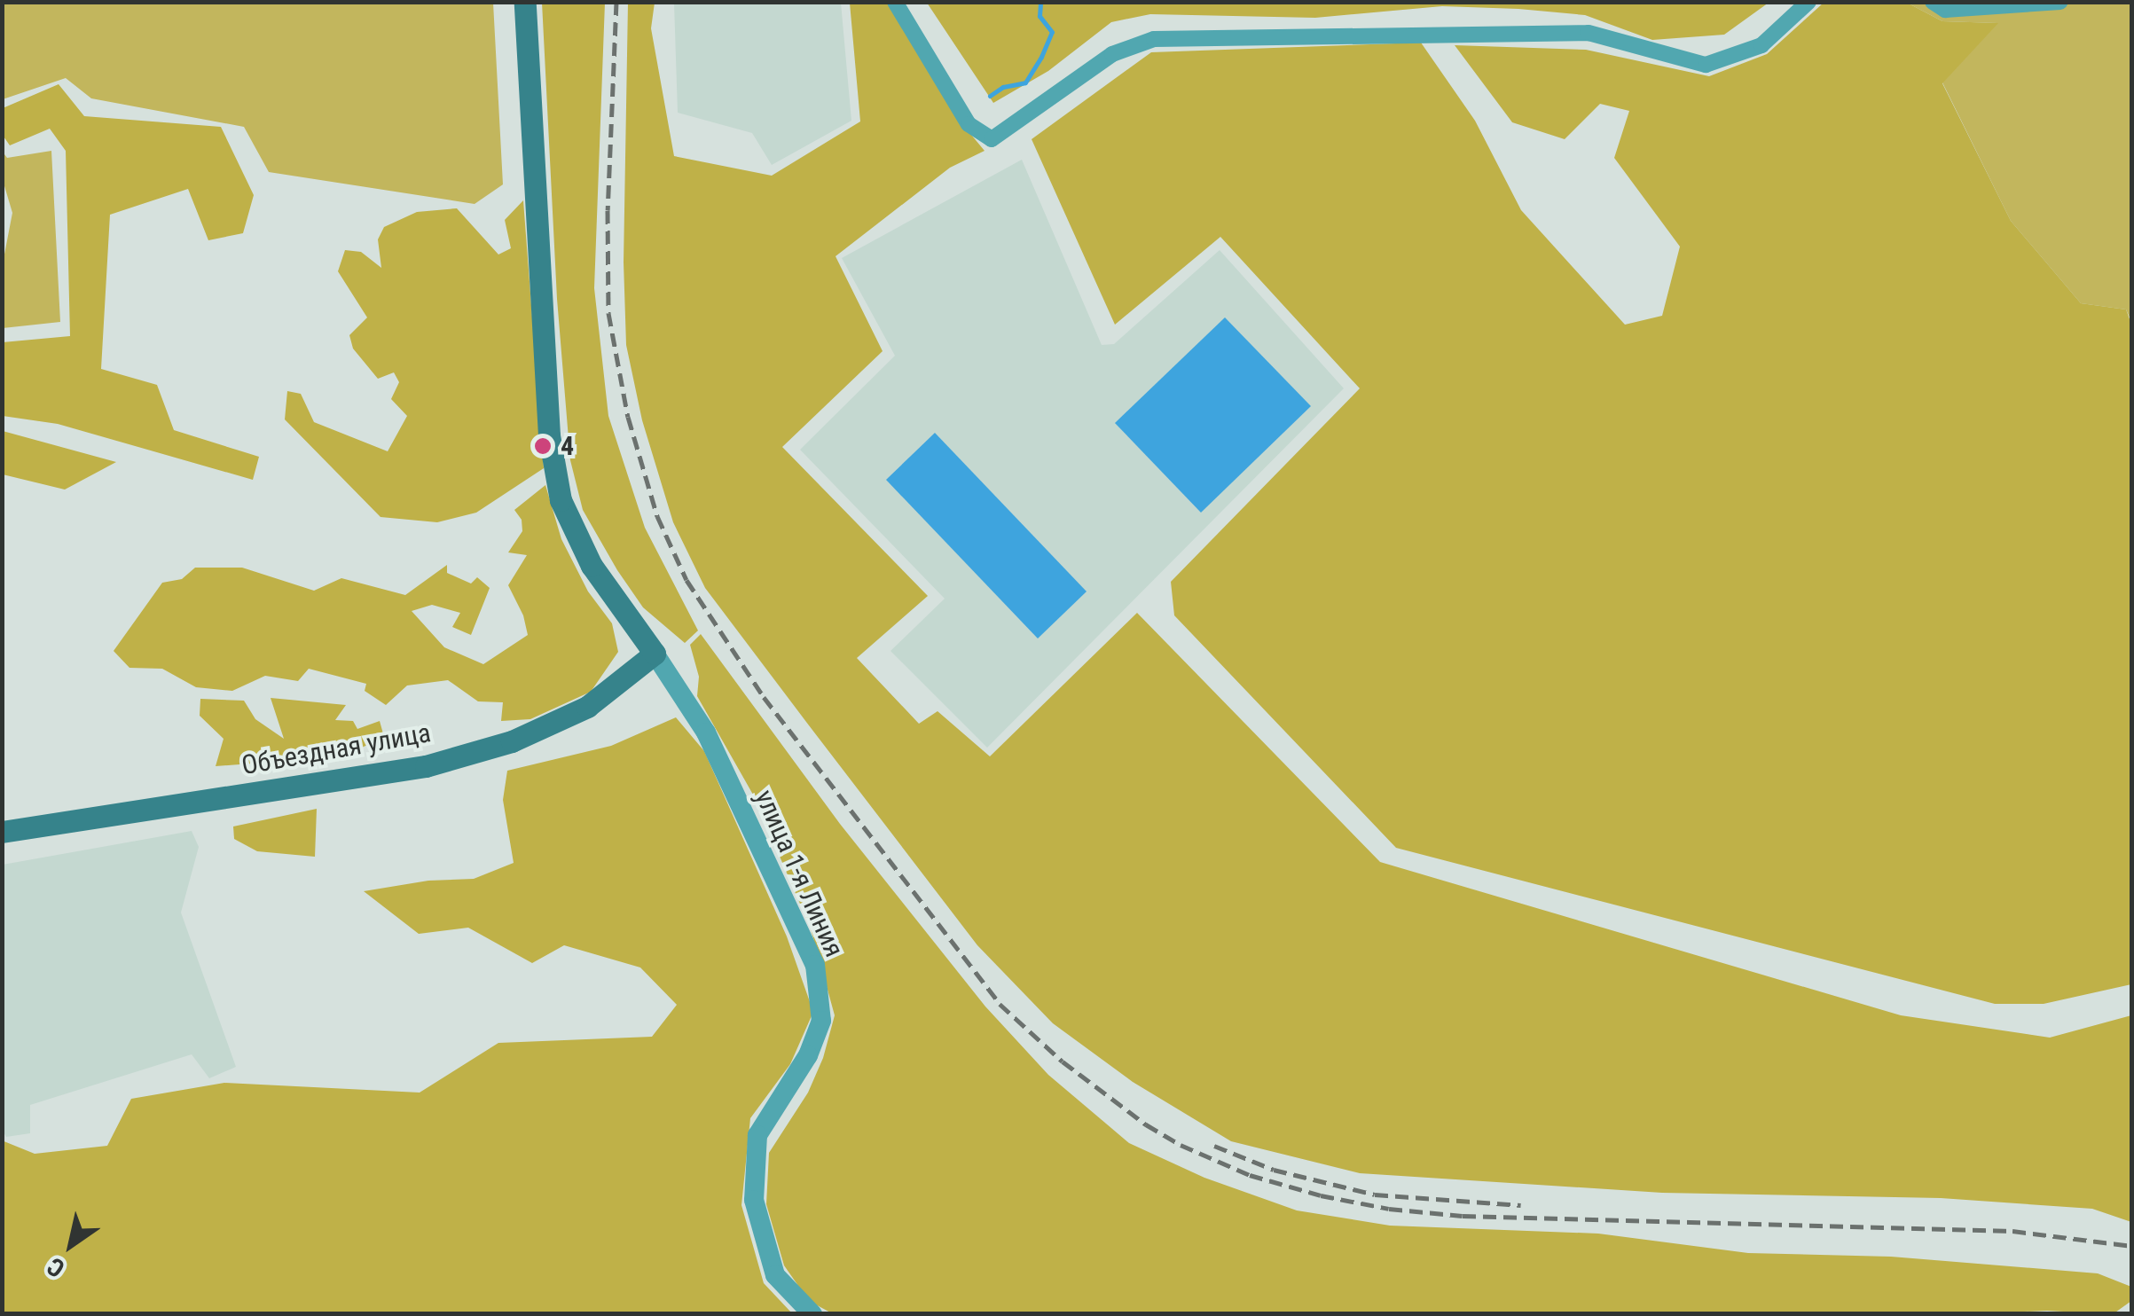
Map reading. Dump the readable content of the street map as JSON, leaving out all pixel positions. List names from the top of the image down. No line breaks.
{"streets":{"main road":["Объездная улица"],"street":["улица 1-я Линия"]},"crossings":[["Объездная улица","улица 1-я Линия"]],"places":["4"],"north":"bottom left"}
